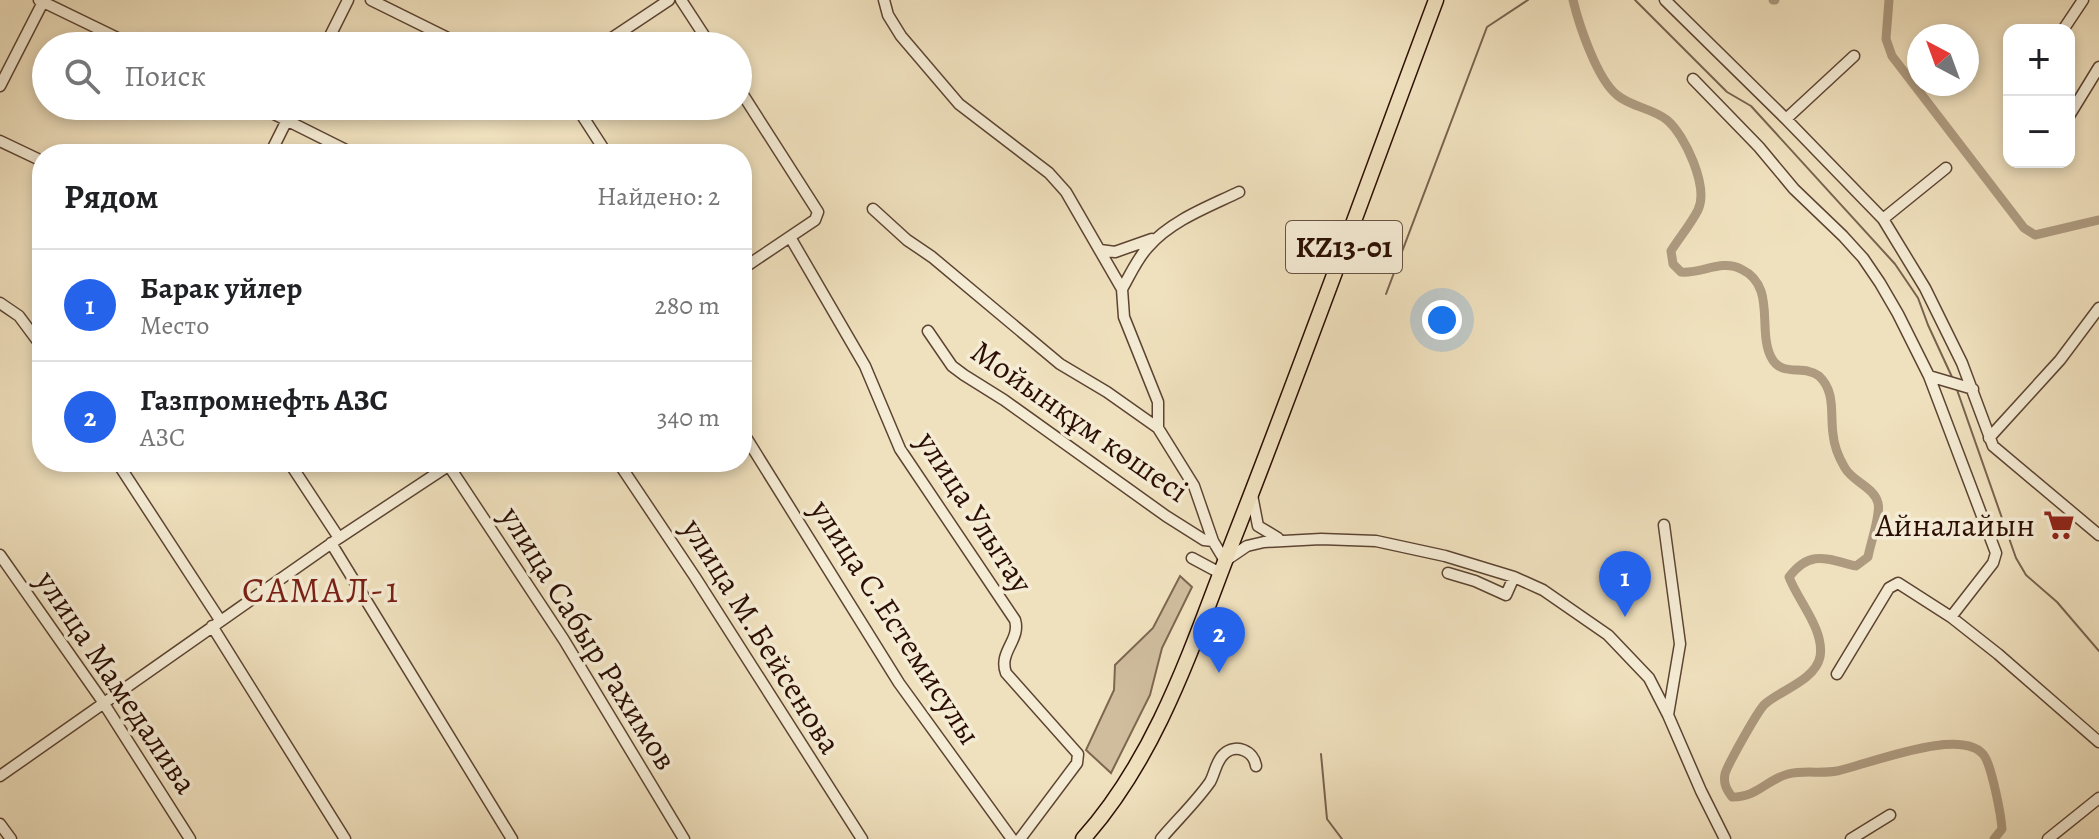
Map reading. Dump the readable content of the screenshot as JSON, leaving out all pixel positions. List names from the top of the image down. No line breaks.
{"streets":{"highway":["KZ13-01"],"street":["Мойынқұм көшесі","улица Улытау","улица С.Естемисулы","улица М.Бейсенова","улица Сабыр Рахимов","улица Мамедалива"]},"crossings":[["KZ13-01","Мойынқұм көшесі"]],"districts":["САМАЛ-1"],"places":{"supermarket":["Айналайын"]},"north":"top left","page":{"map_buttons":["+","−"],"search":"Поиск","heading":["Рядом","Найдено: 2"],"list":[{"mark":"1","name":"Барак уйлер","note":"Место","value":"280 m"},{"mark":"2","name":"Газпромнефть АЗС","note":"АЗС","value":"340 m"}],"pins":["1","2"]}}
